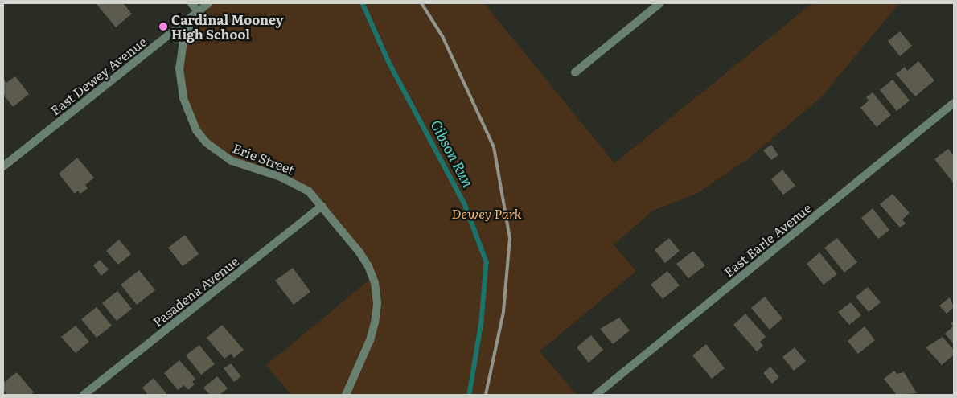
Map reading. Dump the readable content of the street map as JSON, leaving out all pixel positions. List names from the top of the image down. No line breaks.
{"streets":{"street":["East Dewey Avenue","Erie Street","East Earle Avenue","Pasadena Avenue"]},"crossings":[["East Dewey Avenue","Erie Street"],["Erie Street","Pasadena Avenue"]],"water":["Gibson Run"],"parks":["Dewey Park"],"places":["Cardinal Mooney High School"]}
